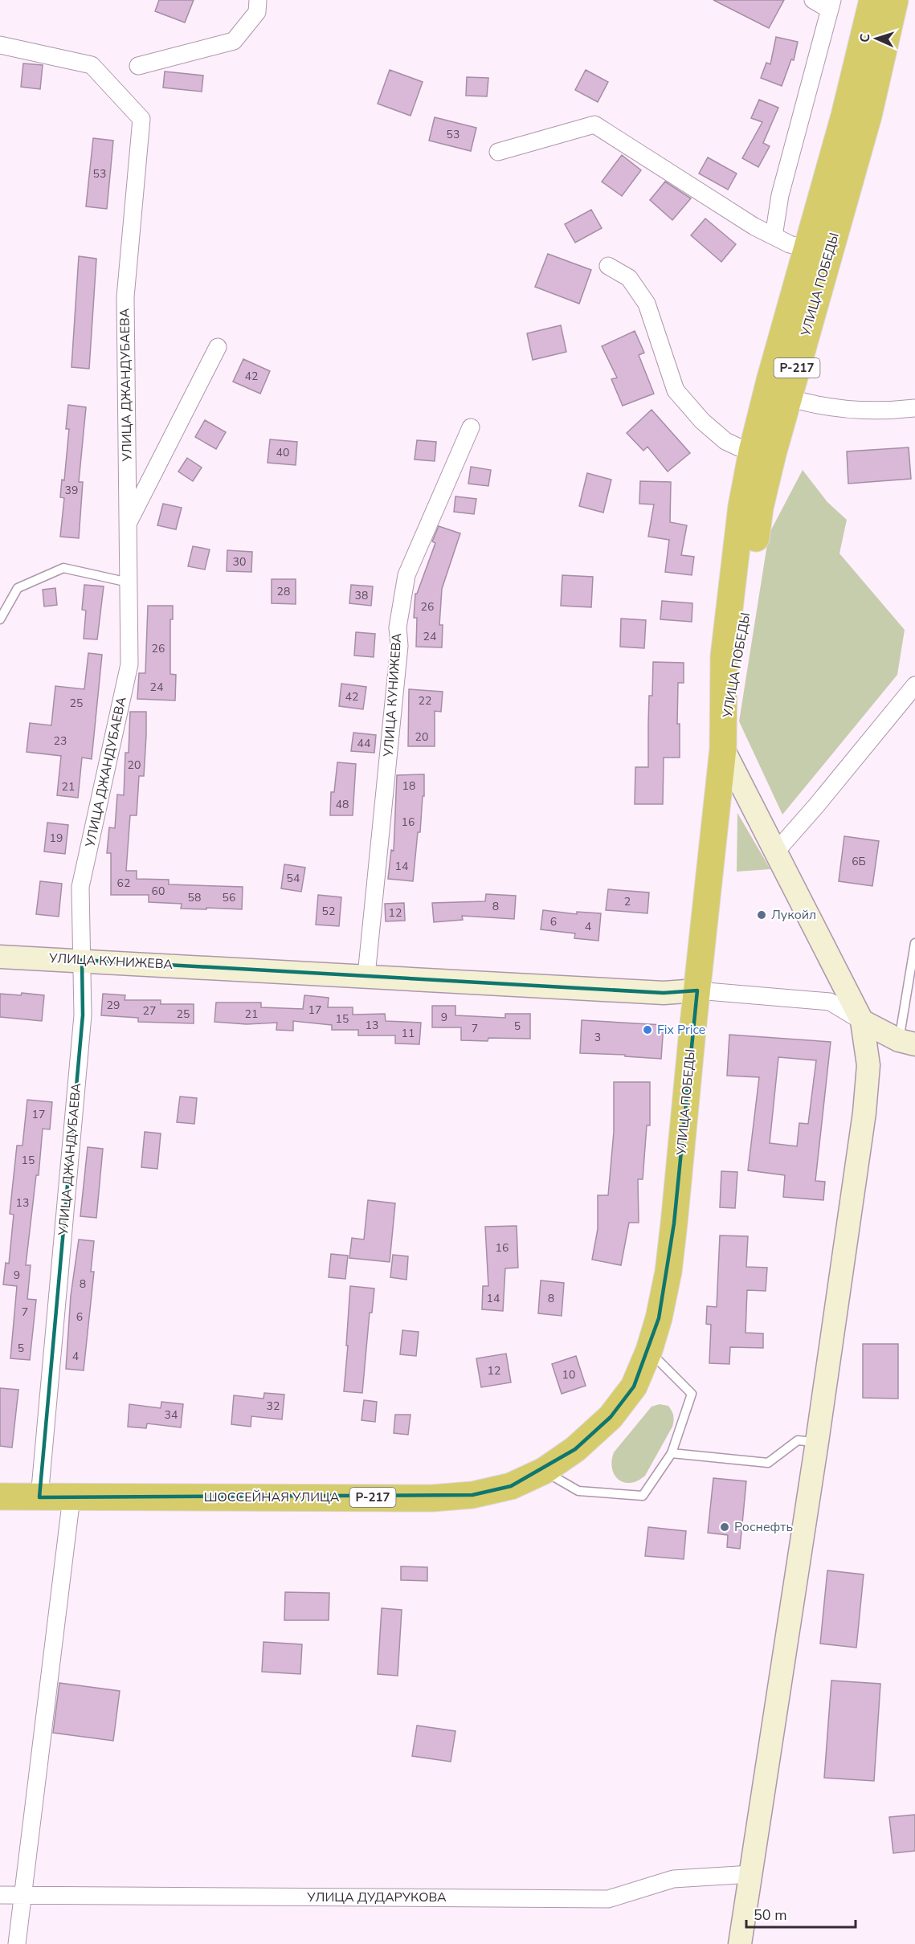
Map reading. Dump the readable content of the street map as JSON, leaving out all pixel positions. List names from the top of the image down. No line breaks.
{"streets":{"highway":["УЛИЦА ПОБЕДЫ","Р-217","ШОССЕЙНАЯ УЛИЦА"],"main road":["УЛИЦА КУНИЖЕВА"],"street":["УЛИЦА ДЖАНДУБАЕВА","УЛИЦА ДУДАРУКОВА"]},"crossings":[["УЛИЦА ПОБЕДЫ","УЛИЦА КУНИЖЕВА"],["УЛИЦА ПОБЕДЫ","ШОССЕЙНАЯ УЛИЦА"],["УЛИЦА ДЖАНДУБАЕВА","УЛИЦА КУНИЖЕВА"],["УЛИЦА ДЖАНДУБАЕВА","ШОССЕЙНАЯ УЛИЦА"]],"places":["Лукойл","Fix Price","Роснефть"],"house_numbers":["53","53","42","40","39","30","28","38","26","24","26","24","42","22","25","20","23","44","20","18","21","48","16","19","6Б","14","54","62","60","58","56","2","8","52","12","6","4","29","17","27","25","21","9","15","13","5","7","11","3","17","15","13","16","9","8","14","8","7","6","5","4","12","10","32","34"],"scale_bar":"50 m","north":"left"}
